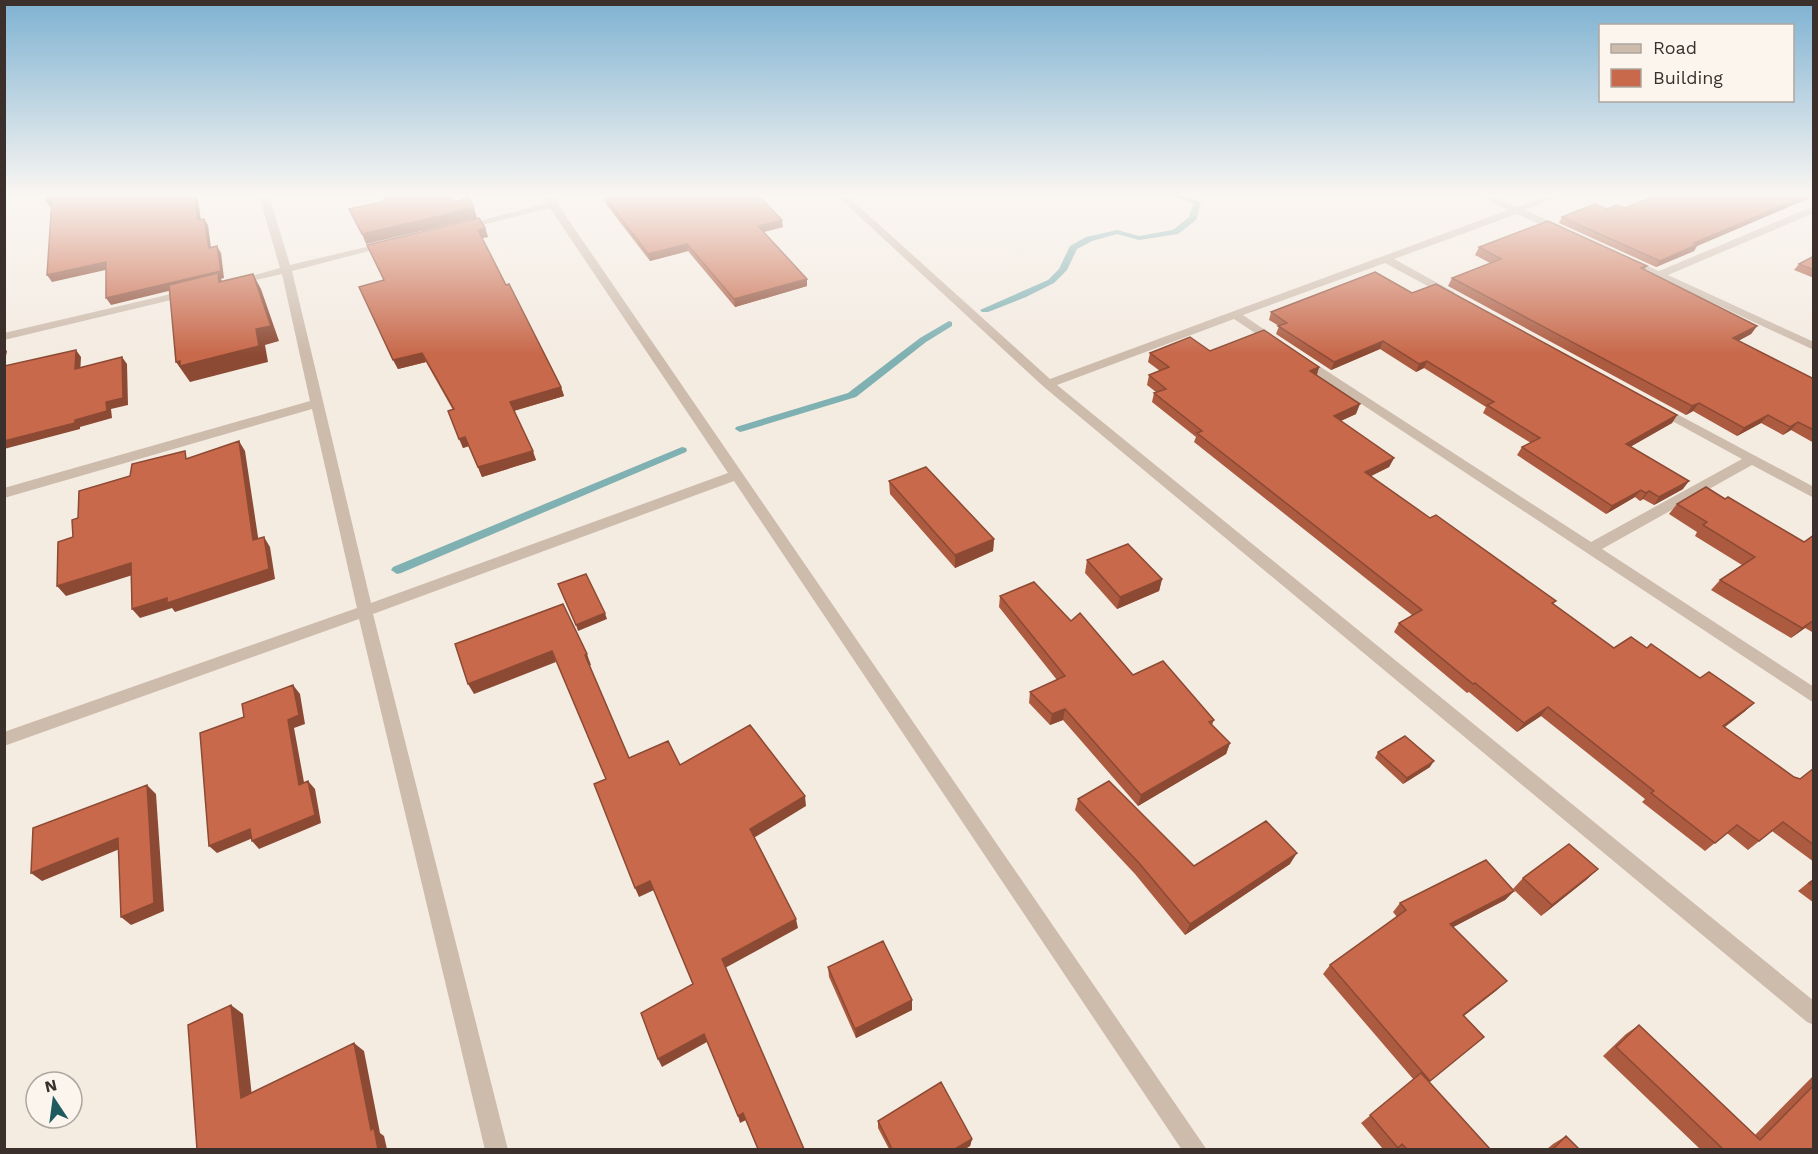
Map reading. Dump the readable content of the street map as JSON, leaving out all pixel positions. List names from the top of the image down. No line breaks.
{"legend":["Road","Building"],"north":"top"}
